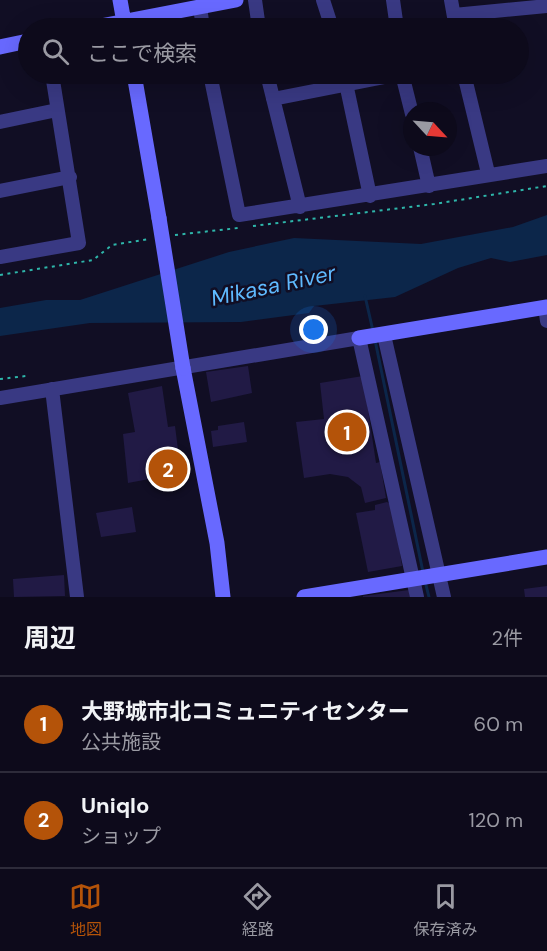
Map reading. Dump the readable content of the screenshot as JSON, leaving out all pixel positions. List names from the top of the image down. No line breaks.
{"water":["Mikasa River"],"north":"bottom right","page":{"search":"ここで検索","pins":["1","2"],"heading":["周辺","2件"],"list":[{"mark":"1","name":"大野城市北コミュニティセンター","note":"公共施設","value":"60 m"},{"mark":"2","name":"Uniqlo","note":"ショップ","value":"120 m"}],"nav":["地図","経路","保存済み"]}}
